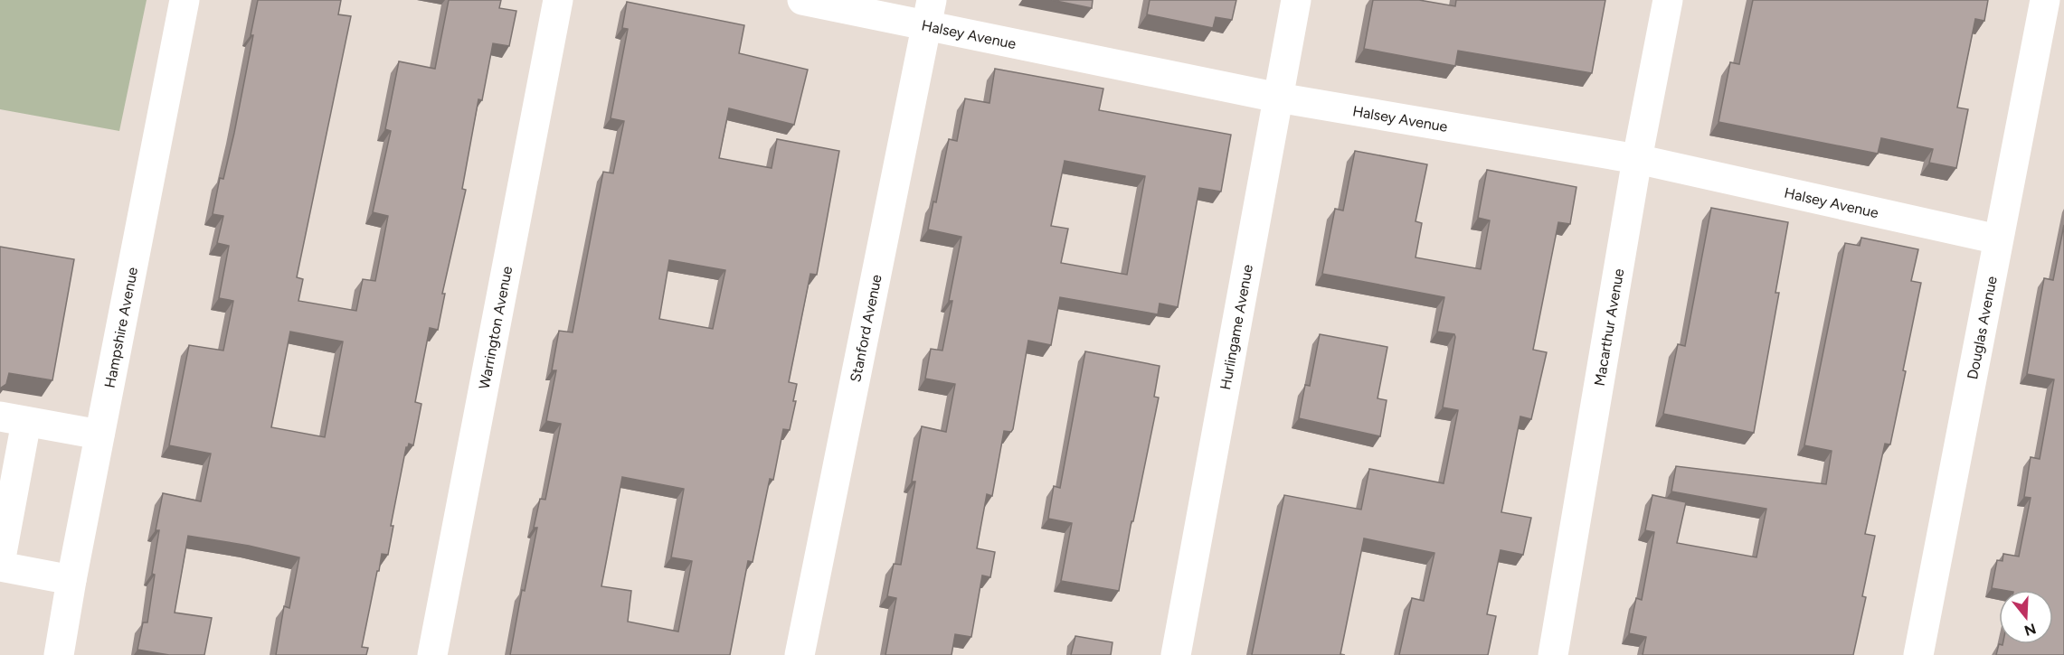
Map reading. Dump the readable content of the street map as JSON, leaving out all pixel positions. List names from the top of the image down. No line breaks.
{"streets":{"street":["Halsey Avenue","Hampshire Avenue","Warrington Avenue","Hurlingame Avenue","Macarthur Avenue","Douglas Avenue","Stanford Avenue"]},"crossings":[["Halsey Avenue","Hurlingame Avenue"],["Halsey Avenue","Macarthur Avenue"],["Halsey Avenue","Douglas Avenue"],["Halsey Avenue","Stanford Avenue"]],"north":"bottom"}
